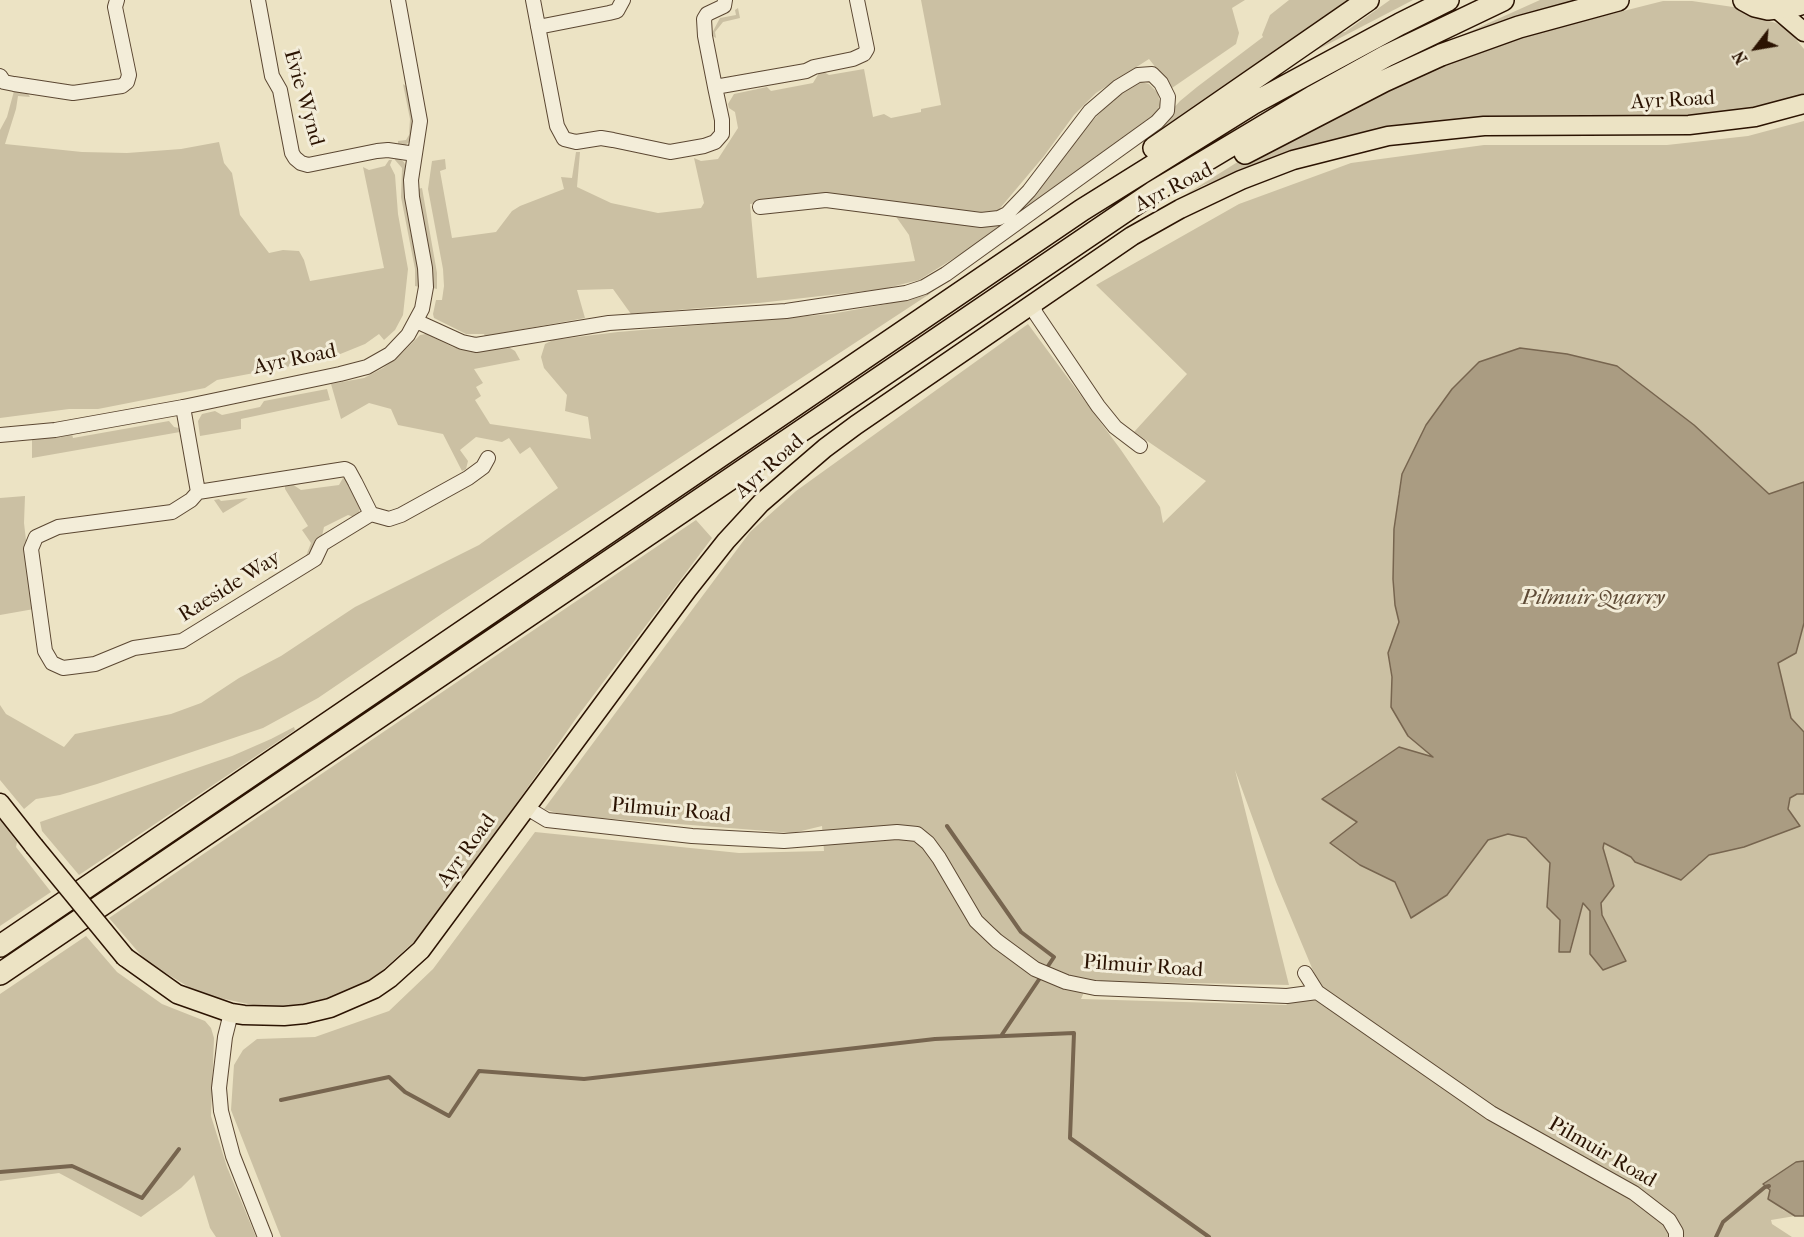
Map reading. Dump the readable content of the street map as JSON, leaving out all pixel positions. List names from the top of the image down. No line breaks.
{"streets":{"main road":["Ayr Road"],"street":["Evie Wynd","Raeside Way","Pilmuir Road"]},"crossings":[["Ayr Road","Pilmuir Road"]],"water":["Pilmuir Quarry"],"north":"bottom left"}
